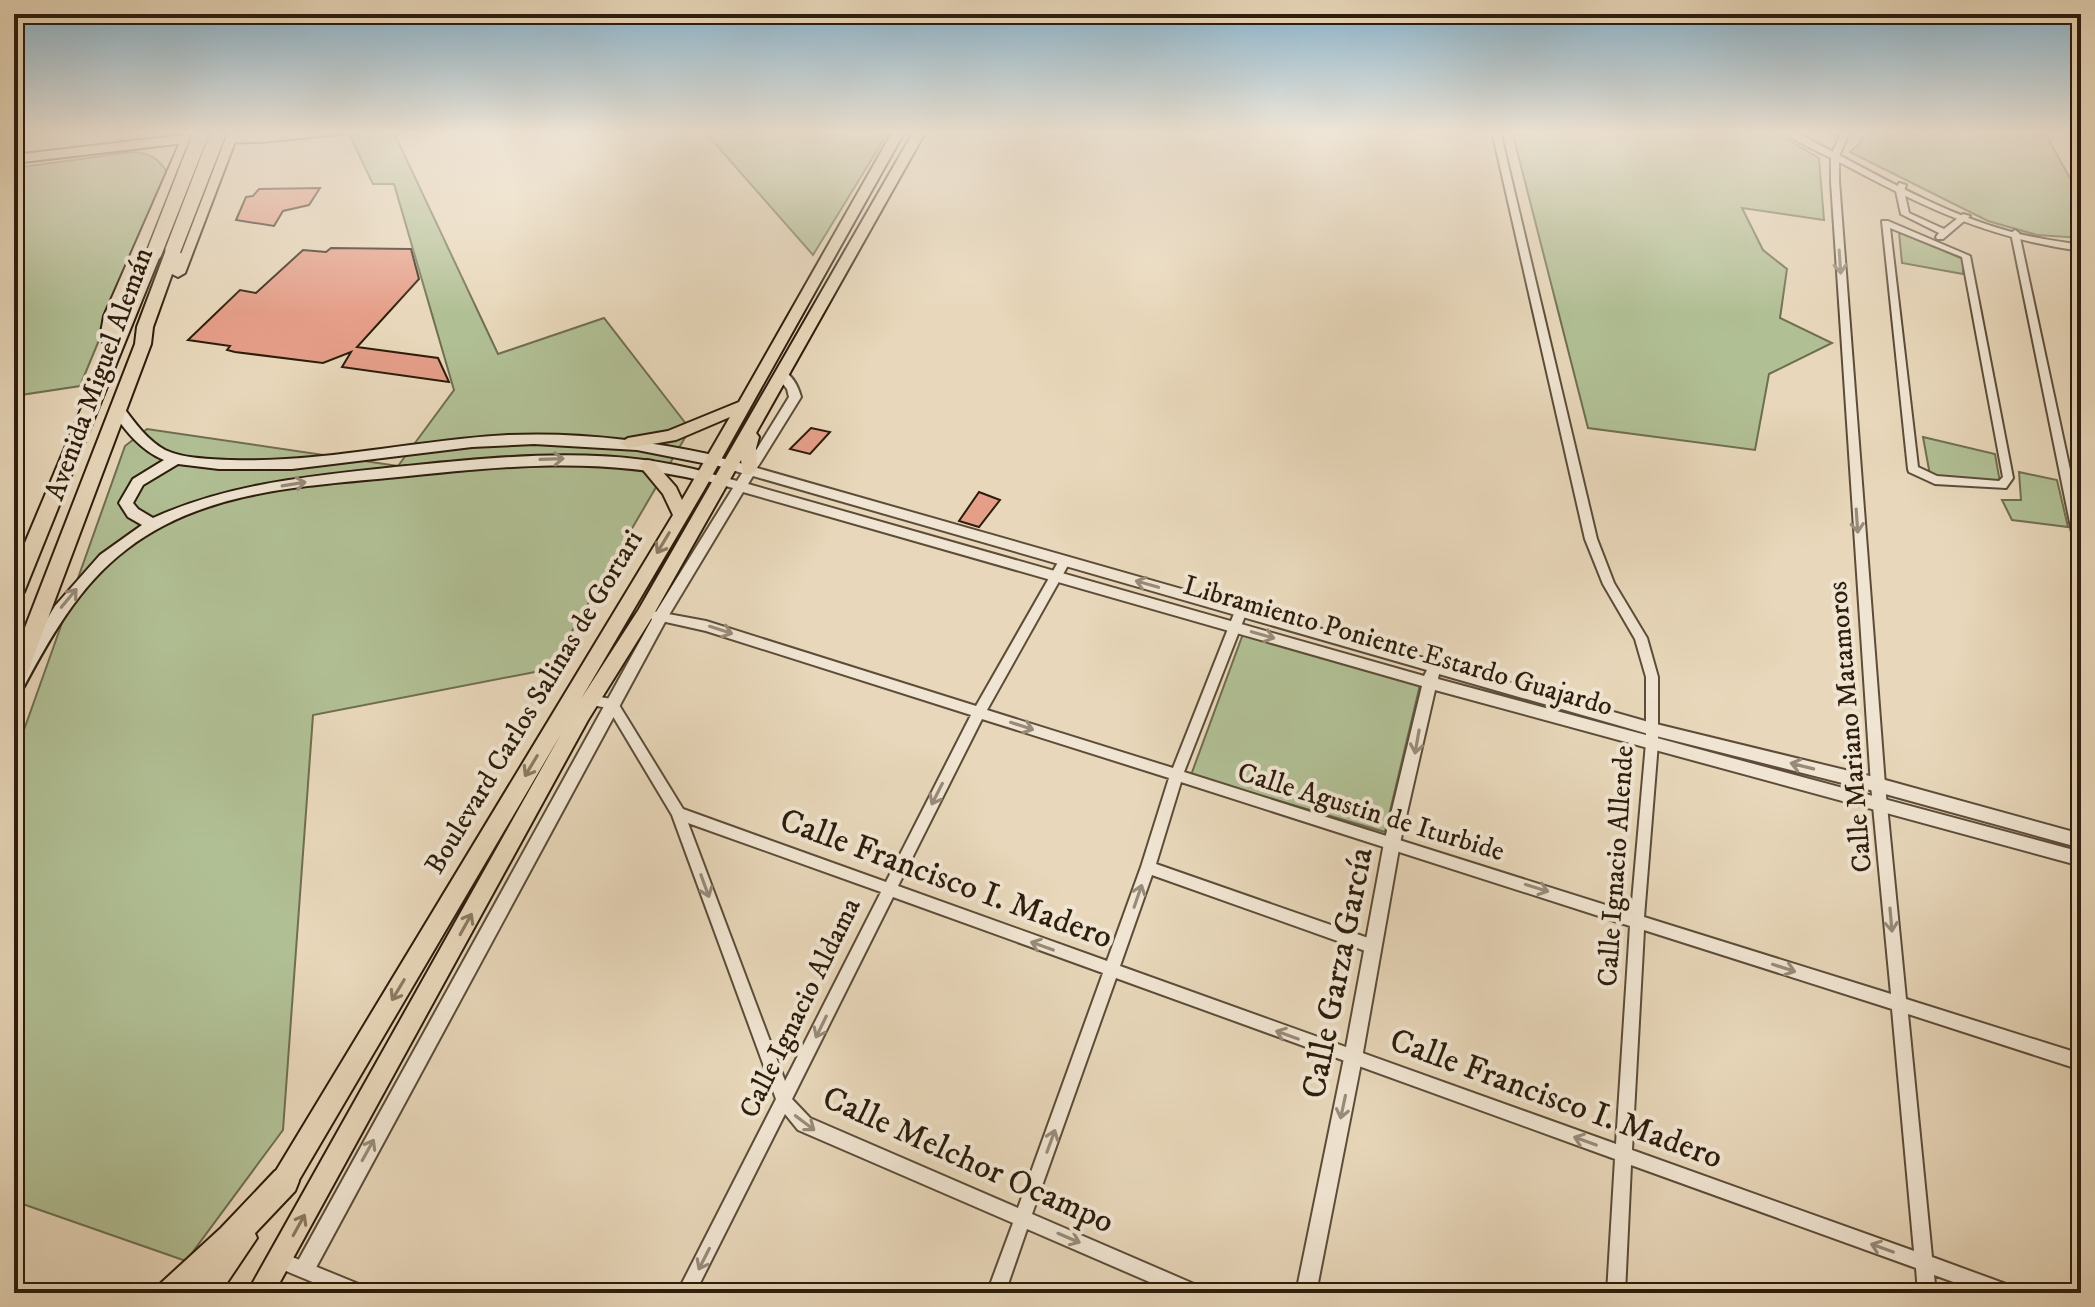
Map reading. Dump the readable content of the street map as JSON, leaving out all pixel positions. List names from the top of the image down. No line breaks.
{"streets":{"highway":["Avenida Miguel Alemán"],"main road":["Boulevard Carlos Salinas de Gortari"],"street":["Libramiento Poniente Estardo Guajardo","Calle Mariano Matamoros","Calle Agustin de Iturbide","Calle Ignacio Allende","Calle Francisco I. Madero","Calle Garza García","Calle Ignacio Aldama","Calle Melchor Ocampo"]},"crossings":[["Libramiento Poniente Estardo Guajardo","Boulevard Carlos Salinas de Gortari"],["Libramiento Poniente Estardo Guajardo","Calle Mariano Matamoros"],["Libramiento Poniente Estardo Guajardo","Calle Ignacio Allende"],["Libramiento Poniente Estardo Guajardo","Calle Garza García"],["Libramiento Poniente Estardo Guajardo","Calle Ignacio Aldama"],["Boulevard Carlos Salinas de Gortari","Calle Agustin de Iturbide"],["Boulevard Carlos Salinas de Gortari","Calle Melchor Ocampo"],["Calle Mariano Matamoros","Calle Agustin de Iturbide"],["Calle Mariano Matamoros","Calle Francisco I. Madero"],["Calle Agustin de Iturbide","Calle Ignacio Allende"],["Calle Agustin de Iturbide","Calle Garza García"],["Calle Agustin de Iturbide","Calle Ignacio Aldama"],["Calle Ignacio Allende","Calle Francisco I. Madero"],["Calle Francisco I. Madero","Calle Garza García"],["Calle Francisco I. Madero","Calle Ignacio Aldama"],["Calle Francisco I. Madero","Calle Melchor Ocampo"],["Calle Ignacio Aldama","Calle Melchor Ocampo"]],"one_way":["Calle Mariano Matamoros","Calle Agustin de Iturbide","Calle Francisco I. Madero","Calle Garza García","Calle Ignacio Aldama","Calle Melchor Ocampo"]}
